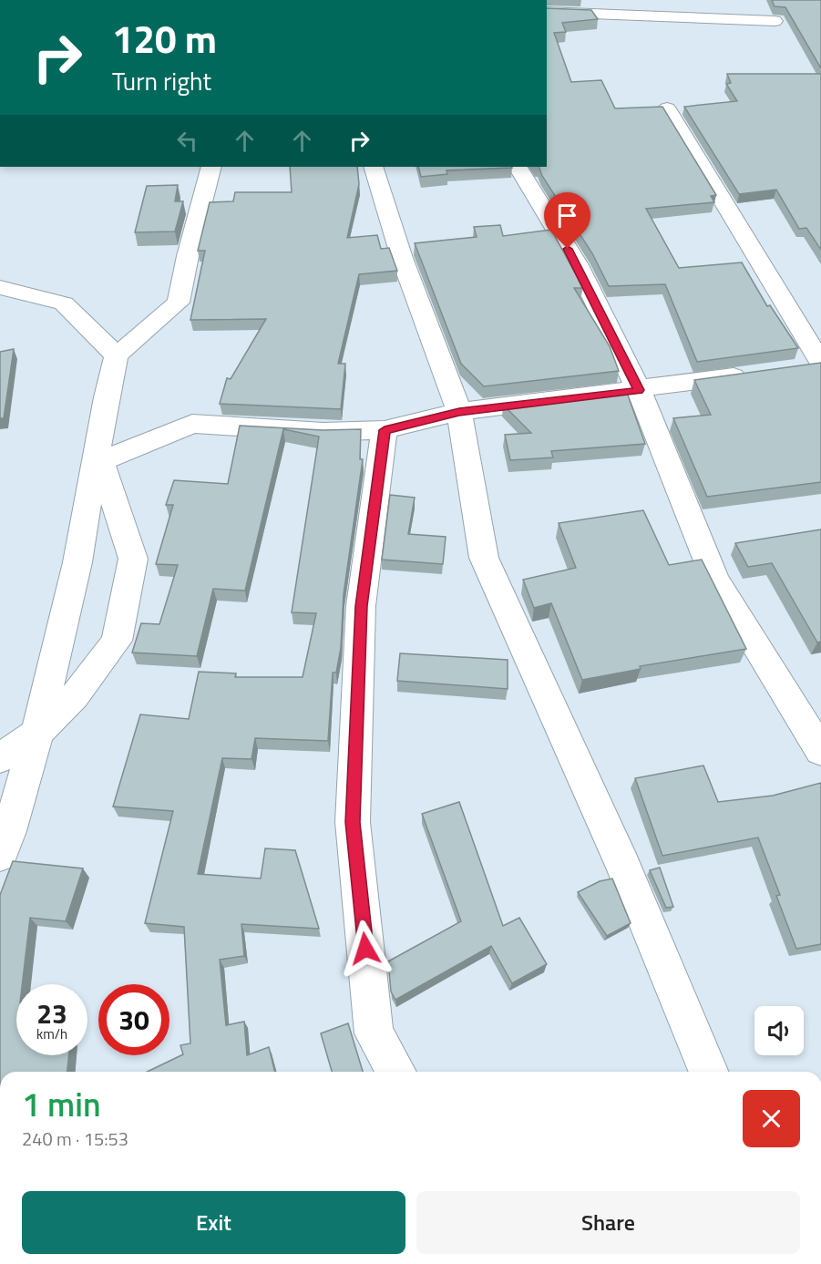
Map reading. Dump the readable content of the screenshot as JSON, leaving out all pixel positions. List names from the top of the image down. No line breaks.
{"page":{"turn":["120 m","Turn right"],"speed":"23 km/h","limit":"30","heading":["1 min","240 m · 15:53"],"buttons":["Exit","Share"]}}
